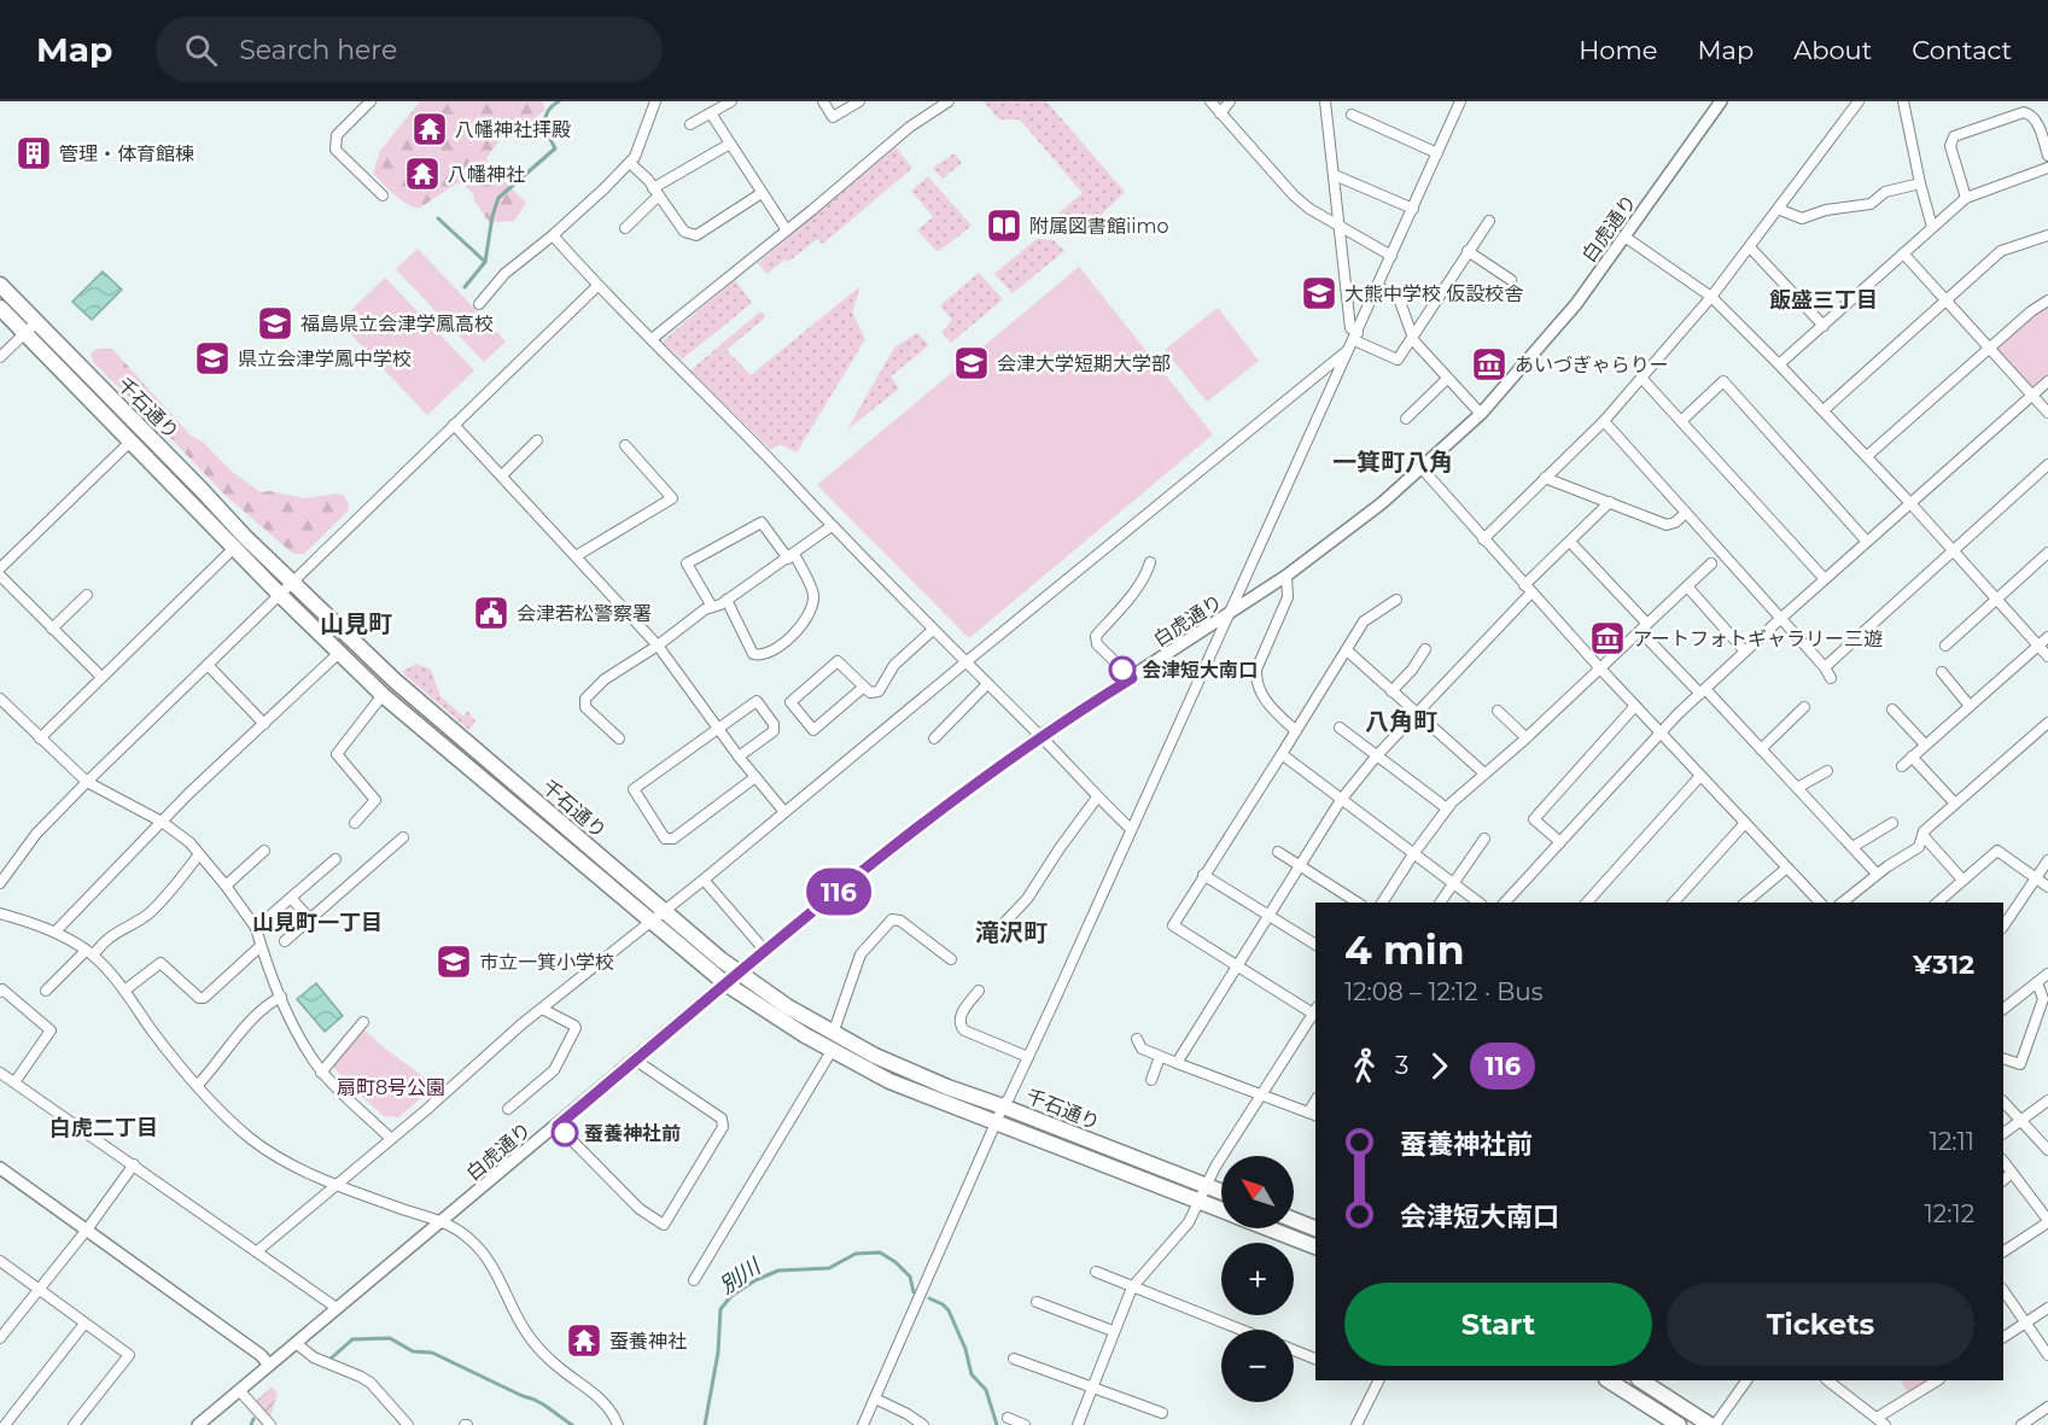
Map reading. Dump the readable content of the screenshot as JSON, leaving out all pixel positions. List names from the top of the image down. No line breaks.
{"streets":{"main road":["千石通り"],"street":["白虎通り"]},"crossings":[["白虎通り","千石通り"]],"districts":["飯盛三丁目","一箕町八角","山見町","八角町","山見町一丁目","滝沢町","白虎二丁目"],"water":["別川"],"parks":["扇町8号公園"],"places":{"temple":["八幡神社拝殿","八幡神社","蚕養神社"],"building":["管理・体育館棟"],"library":["附属図書館iimo"],"school or university":["大熊中学校 仮設校舎","福島県立会津学鳳高校","県立会津学鳳中学校","会津大学短期大学部","市立一箕小学校"],"museum":["あいづぎゃらりー","アートフォトギャラリー三遊"],"public building":["会津若松警察署"],"other":["会津短大南口","蚕養神社前"]},"lines":["bus line 116"],"north":"top left","page":{"header":"Map","search":"Search here","nav":["Home","Map","About","Contact"],"on_map":"116","heading":["4 min","12:08 – 12:12 · Bus","¥312"],"legs":["3","116"],"list":[{"name":"蚕養神社前","value":"12:11"},{"name":"会津短大南口","value":"12:12"}],"map_buttons":["+","−"],"buttons":["Start","Tickets"]}}
